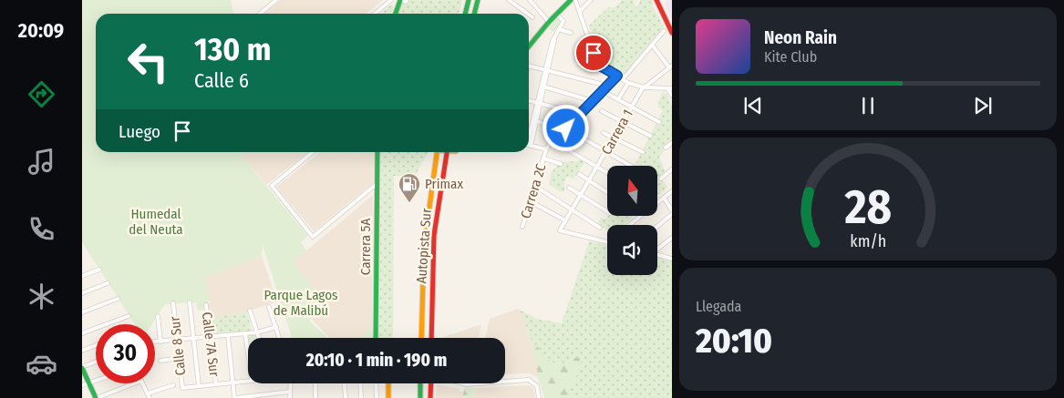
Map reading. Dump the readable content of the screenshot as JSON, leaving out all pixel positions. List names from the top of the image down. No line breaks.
{"streets":{"main road":["Autopista Sur","Carrera 5A"],"street":["Carrera 1","Carrera 2C","Calle 7A Sur","Calle 8 Sur"]},"parks":["Humedal del Neuta","Parque Lagos de Malibú"],"places":{"fuel station":["Primax"]},"north":"top","page":{"tabs":"20:09","turn":["130 m","Calle 6"],"song":["Neon Rain","Kite Club"],"then":"Luego","tile":["Llegada","20:10"],"limit":"30","trip":"20:10 · 1 min · 190 m","gauge":["28","km/h"]}}
